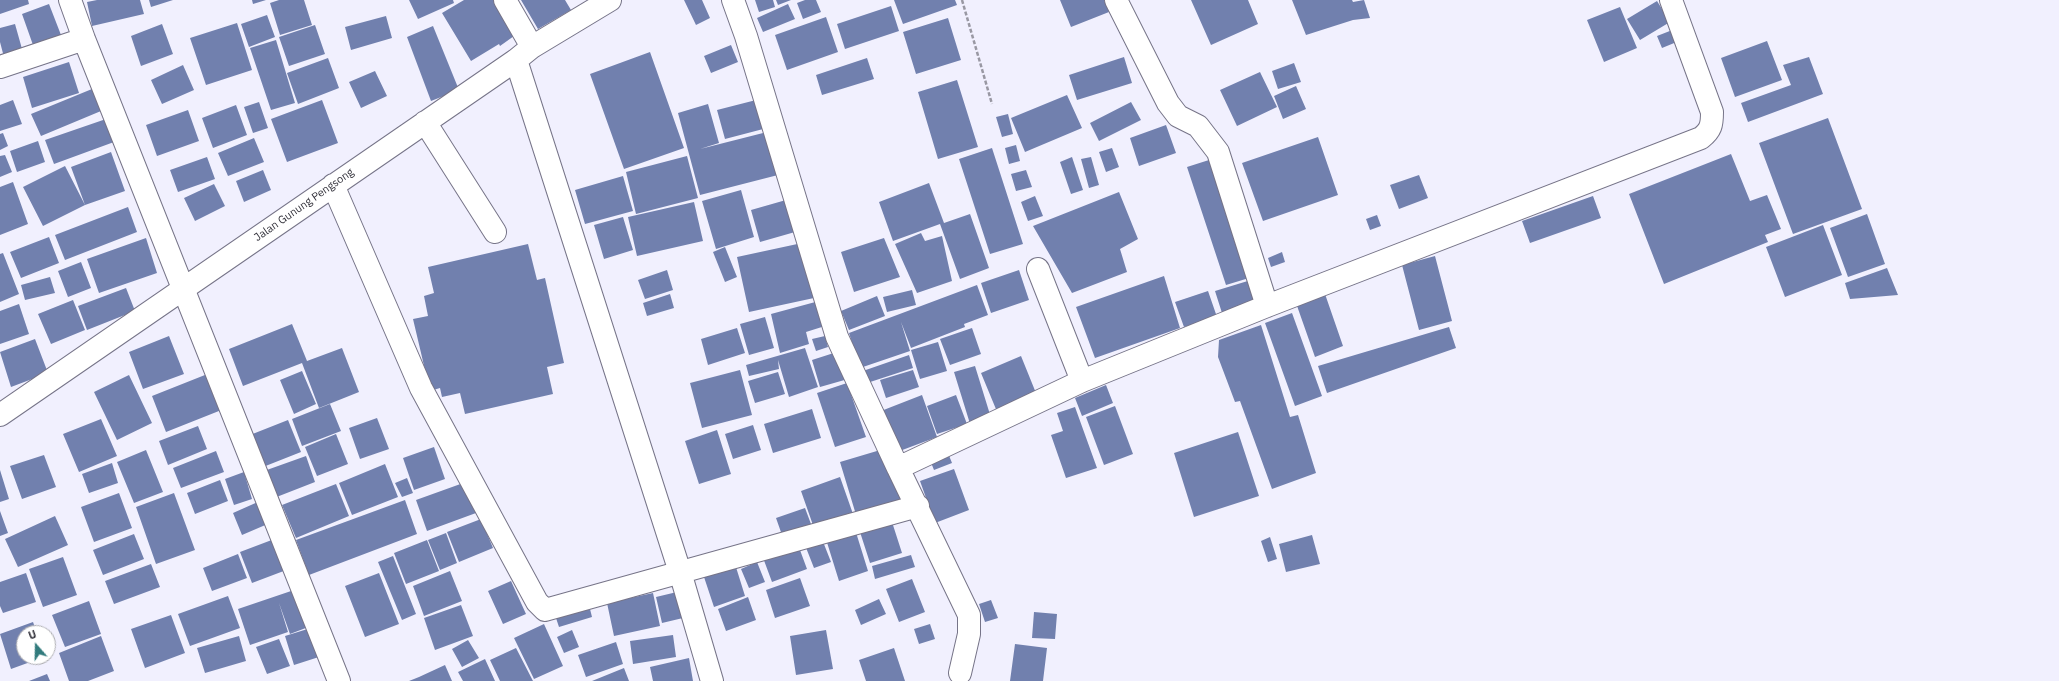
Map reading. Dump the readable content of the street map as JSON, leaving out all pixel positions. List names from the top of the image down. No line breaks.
{"streets":{"street":["Jalan Gunung Pengsong"]},"north":"top"}
